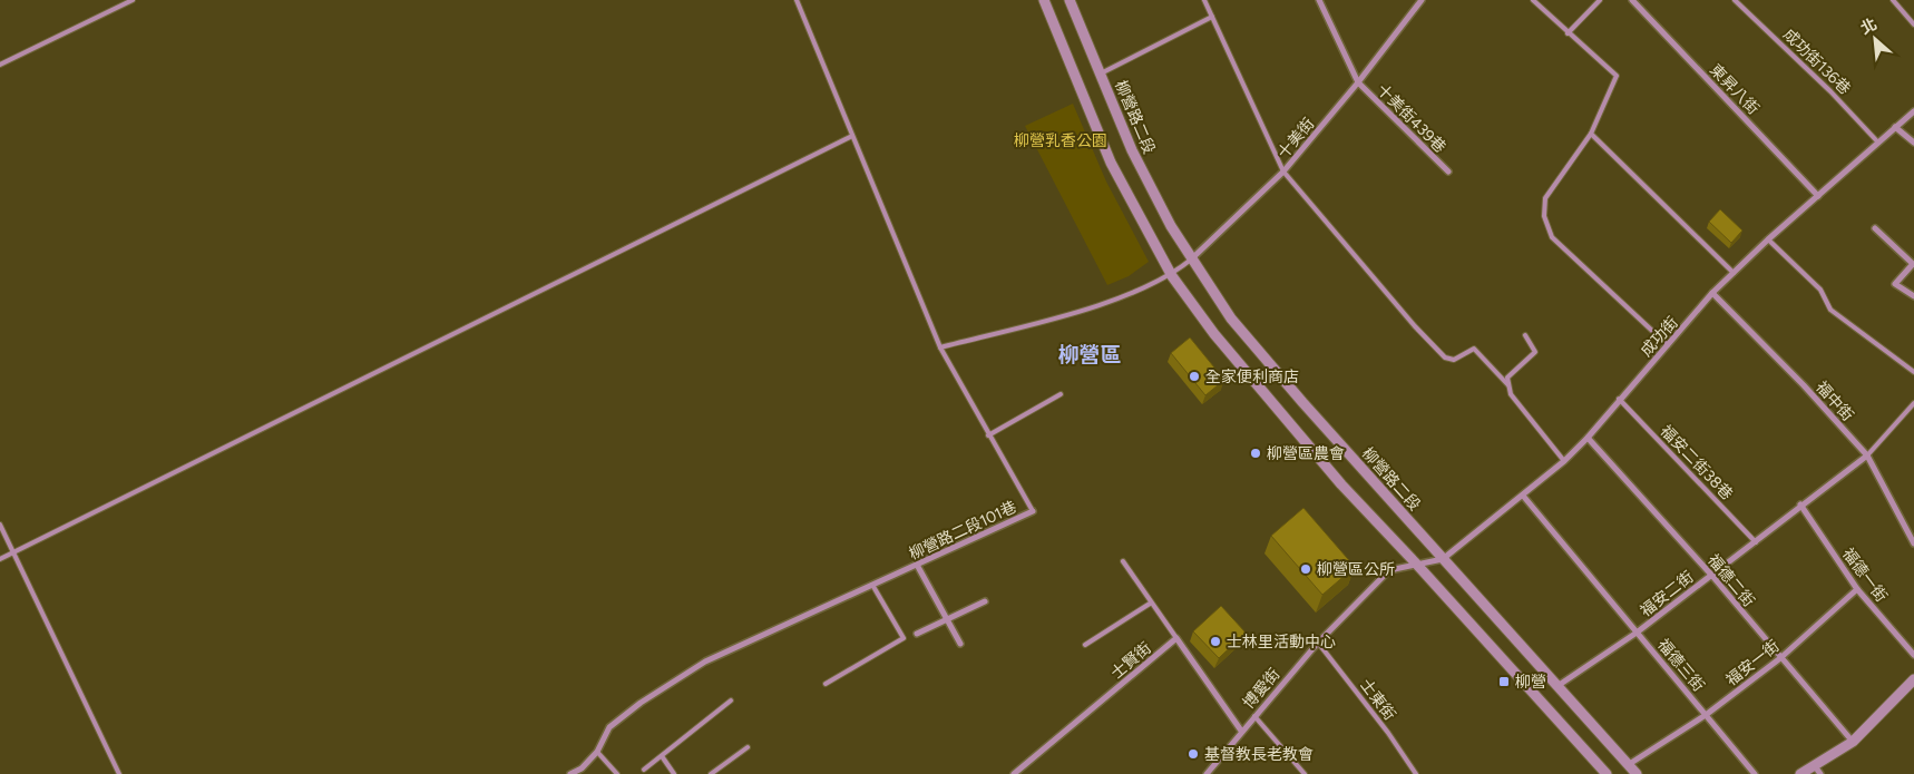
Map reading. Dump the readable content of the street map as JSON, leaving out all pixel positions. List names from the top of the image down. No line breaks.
{"streets":{"street":["東昇八街","柳營路二段","十美街439巷","十美街","成功街","福中街","柳營路二段101巷","福德一街","福德二街","福安二街","士賢街","福安一街","福德三街","博愛街"],"lane":["成功街136巷","福安二街38巷","士東街"]},"crossings":[["成功街136巷","成功街"],["東昇八街","成功街"],["柳營路二段","十美街"],["柳營路二段","成功街"],["柳營路二段","福安二街"],["柳營路二段","福安一街"],["十美街439巷","十美街"],["成功街","福中街"],["成功街","福安二街38巷"],["成功街","福德二街"],["成功街","福德三街"],["成功街","博愛街"],["福中街","福安二街"],["福安二街38巷","福安二街"],["福德一街","福安二街"],["福德一街","福安一街"],["福德二街","福安二街"],["福德二街","福安一街"],["福安二街","福德三街"],["福安一街","福德三街"],["博愛街","士東街"]],"districts":["柳營區"],"parks":["柳營乳香公園"],"places":{"other":["全家便利商店","柳營區農會","柳營區公所","士林里活動中心","基督教長老教會"],"transit":["柳營"]},"north":"top left"}
